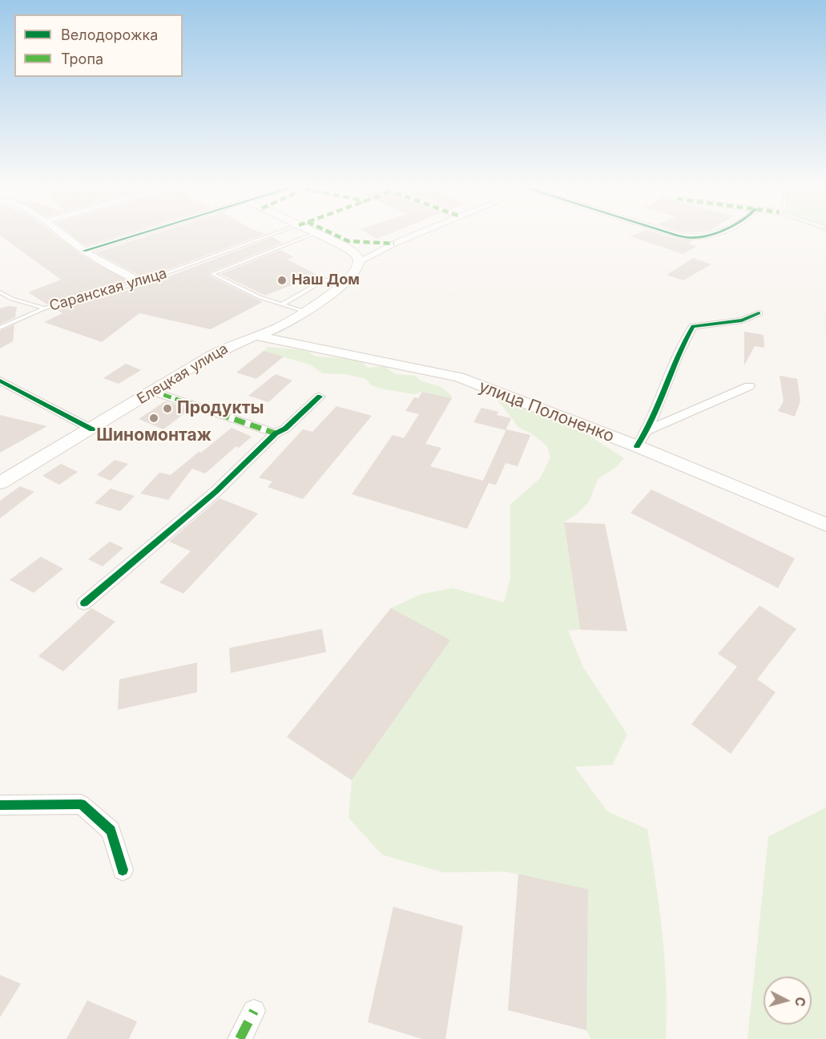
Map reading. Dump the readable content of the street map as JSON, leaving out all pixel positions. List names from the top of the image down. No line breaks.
{"streets":{"main road":["Елецкая улица","улица Полоненко"],"lane":["Саранская улица"]},"crossings":[["Елецкая улица","улица Полоненко"]],"places":["Наш Дом","Продукты","Шиномонтаж"],"legend":["Велодорожка","Тропа"],"north":"right"}
